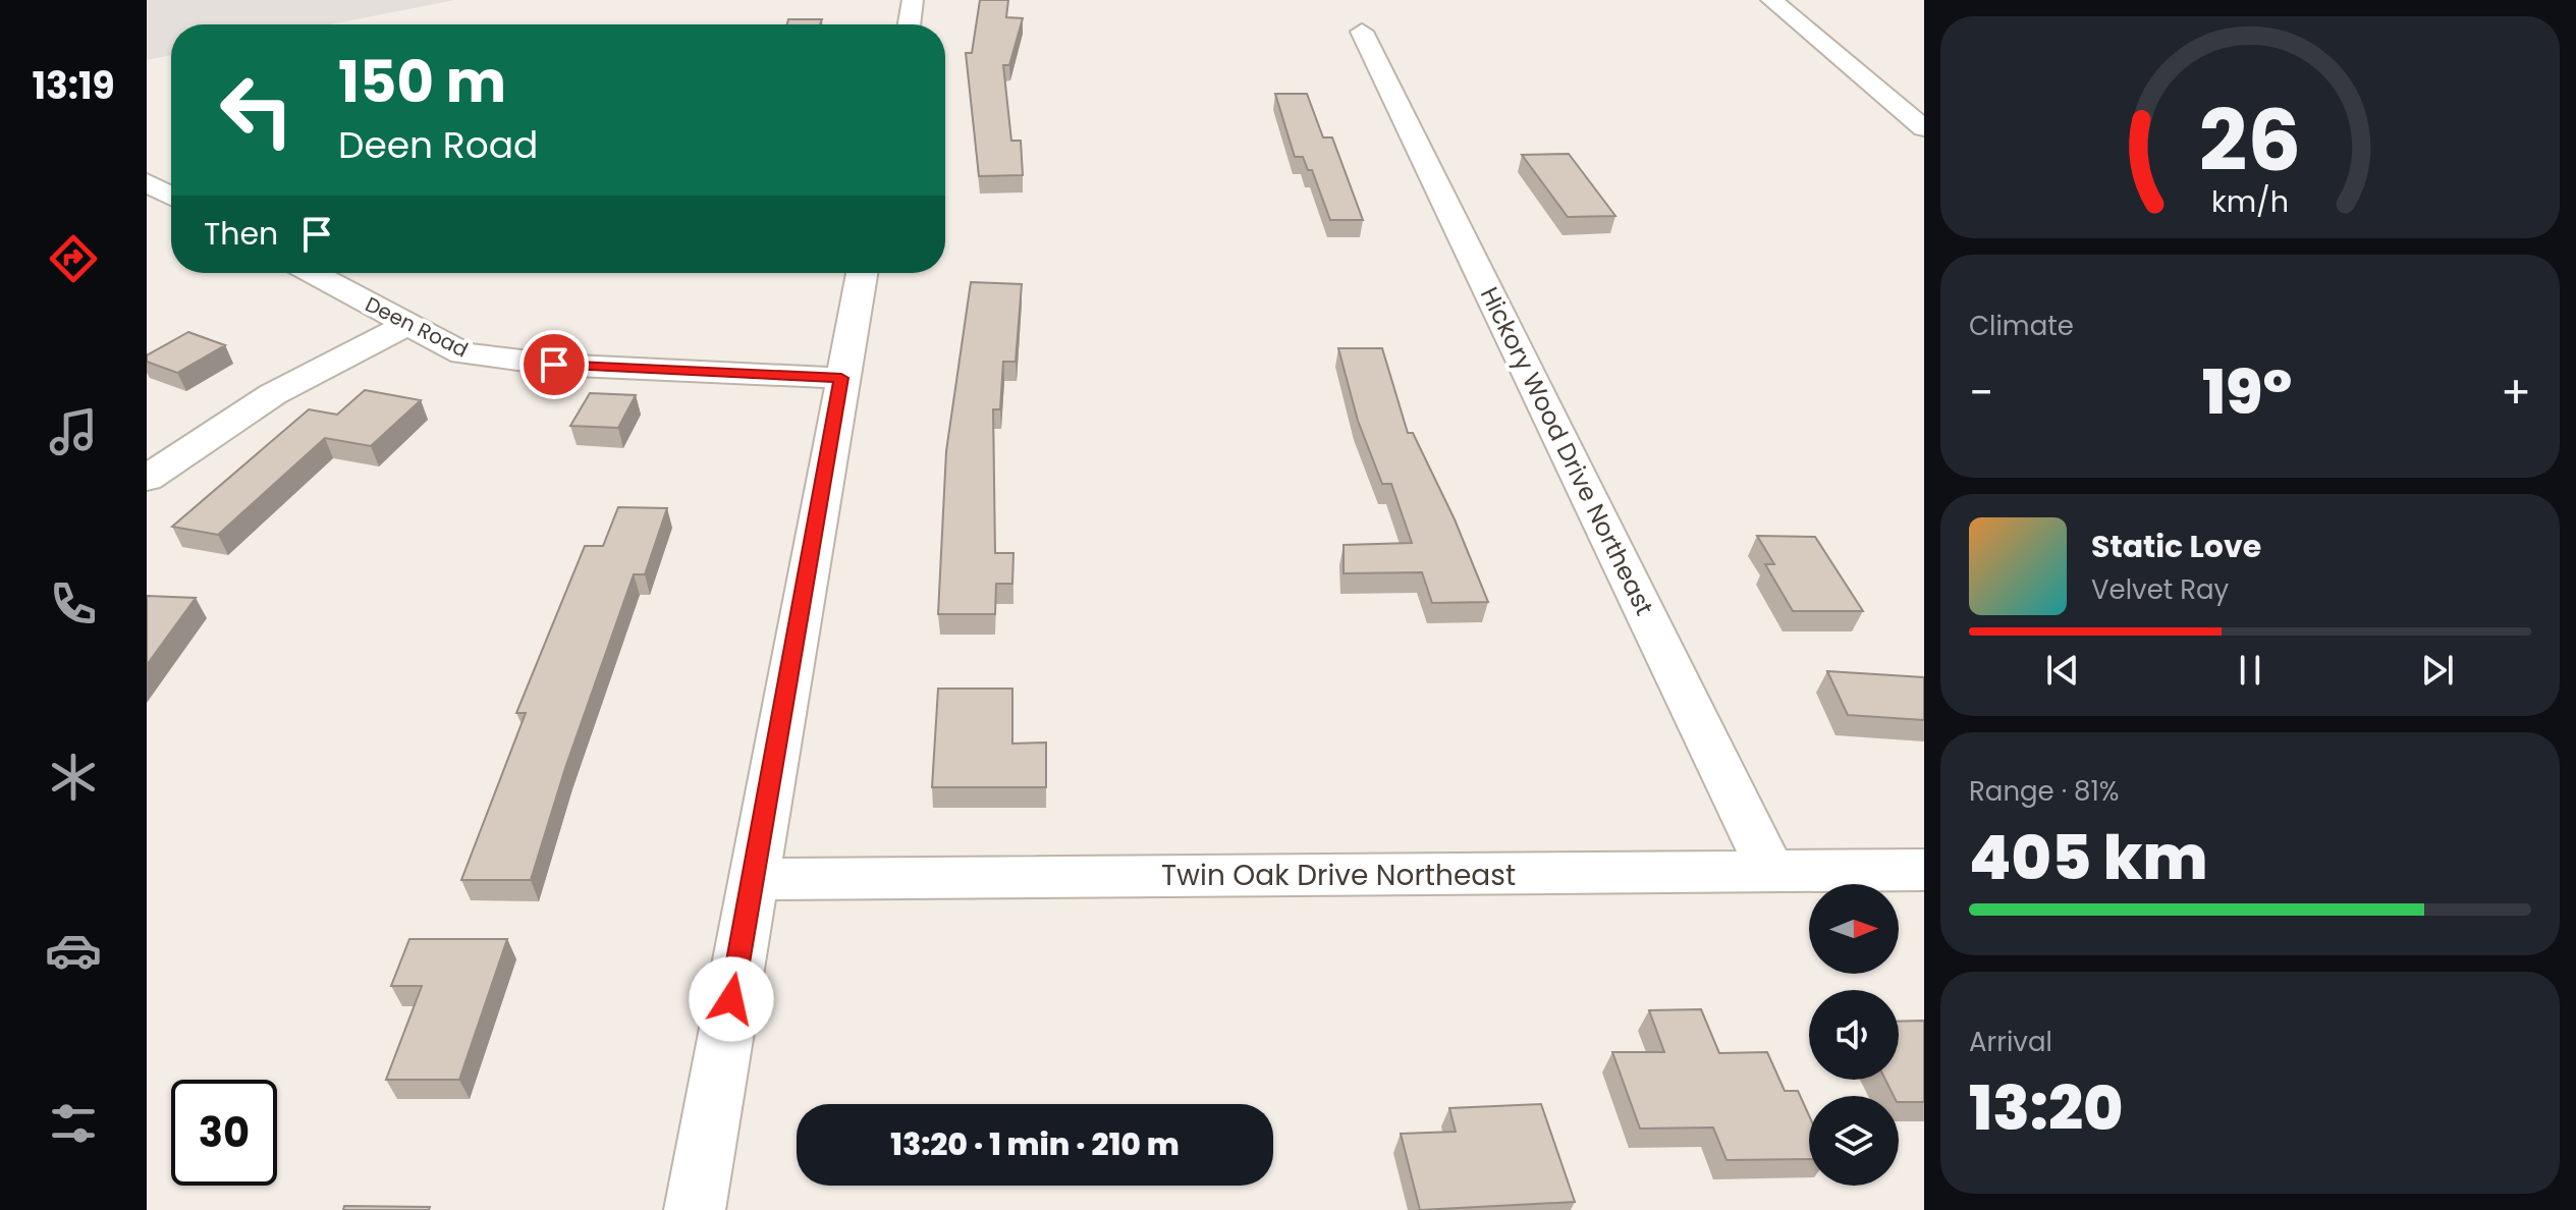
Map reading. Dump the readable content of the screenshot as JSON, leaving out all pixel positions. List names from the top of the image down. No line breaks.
{"streets":{"street":["Deen Road","Hickory Wood Drive Northeast","Twin Oak Drive Northeast"]},"crossings":[["Hickory Wood Drive Northeast","Twin Oak Drive Northeast"]],"north":"right","page":{"tabs":"13:19","turn":["150 m","Deen Road"],"then":"Then","tile":["Climate",["Range · 81%","405 km"],["Arrival","13:20"]],"heat":["−","19°","+"],"song":["Static Love","Velvet Ray"],"limit":"30","trip":"13:20 · 1 min · 210 m","gauge":["26","km/h"]}}
